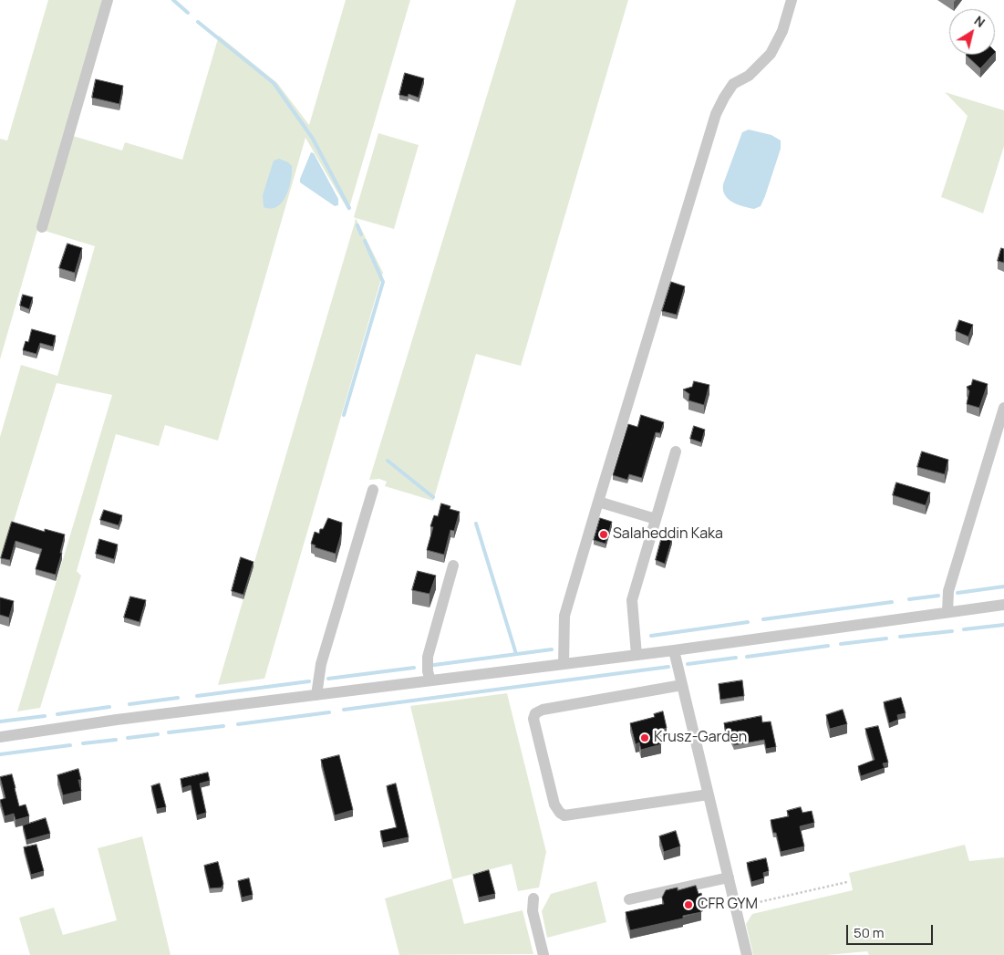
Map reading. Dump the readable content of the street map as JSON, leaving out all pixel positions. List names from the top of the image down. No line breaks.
{"places":["Salaheddin Kaka","Krusz-Garden","CFR GYM"],"scale_bar":"50 m","north":"top right"}
